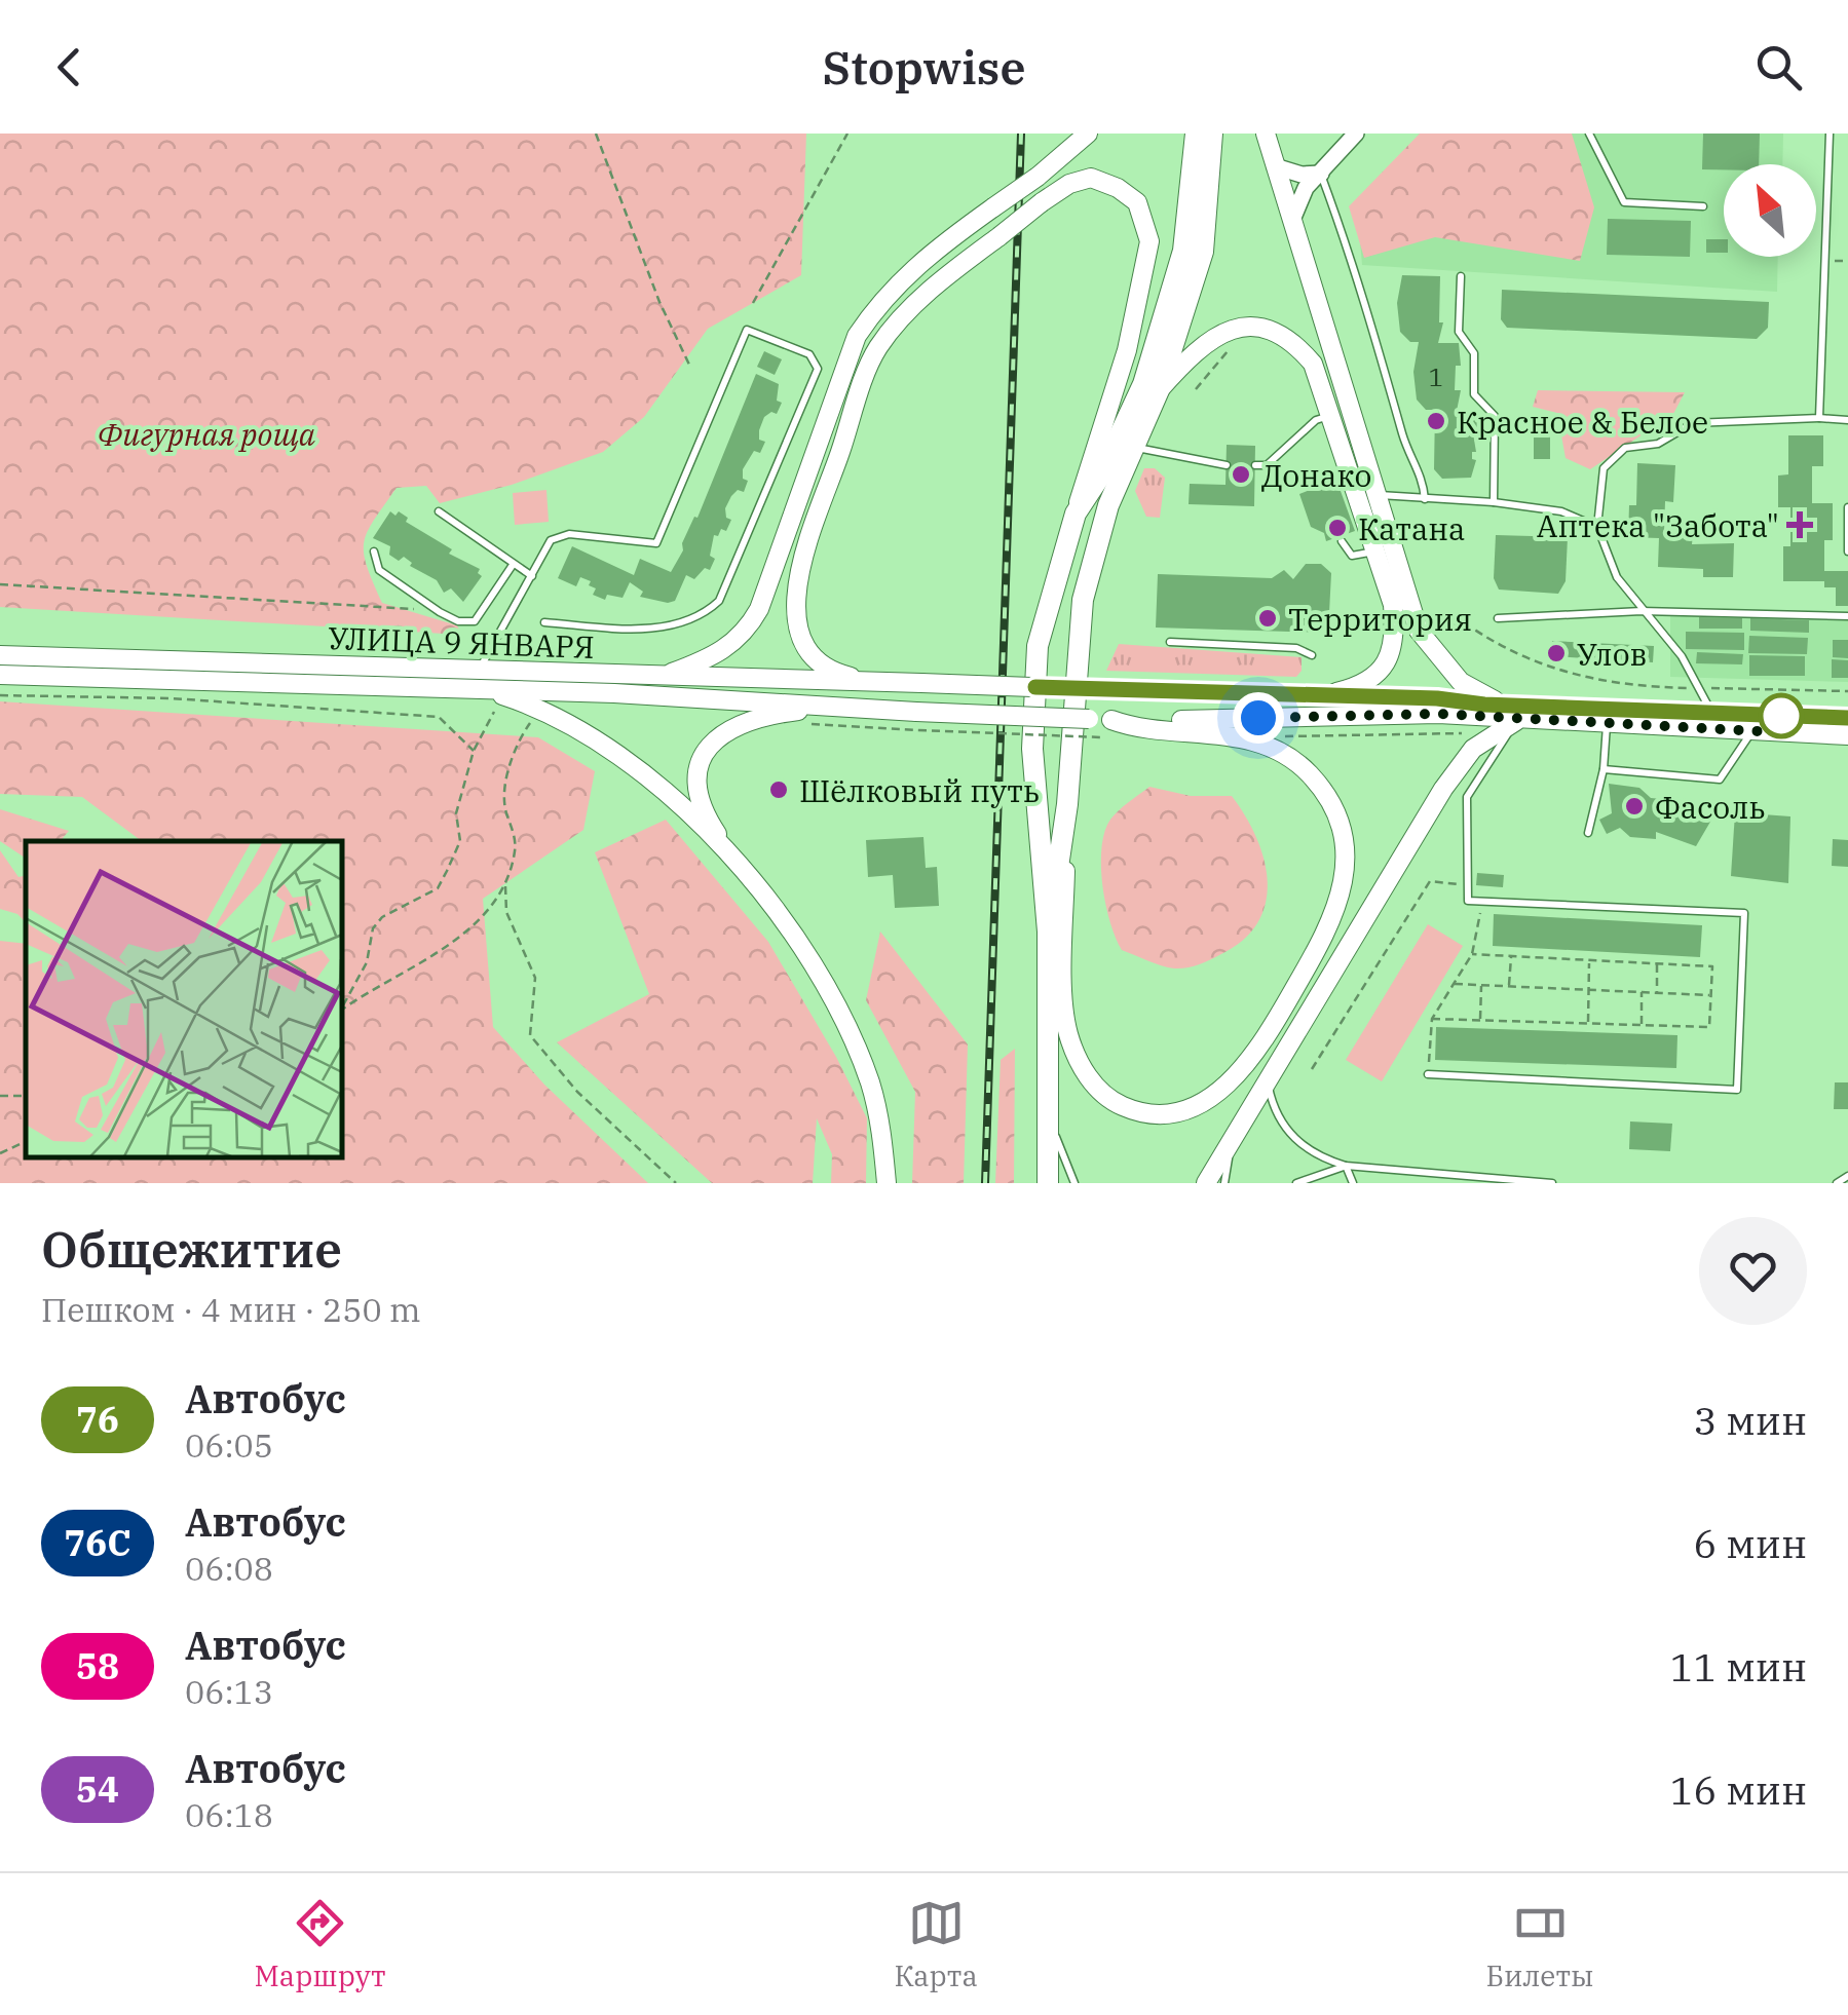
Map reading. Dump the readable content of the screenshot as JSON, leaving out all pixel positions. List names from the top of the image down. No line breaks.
{"streets":{"main road":["УЛИЦА 9 ЯНВАРЯ"]},"parks":["Фигурная роща"],"places":{"other":["Красное & Белое","Донако","Катана","Территория","Улов","Шёлковый путь","Фасоль"],"health":["Аптека \"Забота\""]},"lines":["bus line 76"],"house_numbers":["1"],"north":"top left","page":{"header":"Stopwise","heading":["Общежитие","Пешком · 4 мин · 250 m"],"list":[{"mark":"76","name":"Автобус","note":"06:05","value":"3 мин"},{"mark":"76С","name":"Автобус","note":"06:08","value":"6 мин"},{"mark":"58","name":"Автобус","note":"06:13","value":"11 мин"},{"mark":"54","name":"Автобус","note":"06:18","value":"16 мин"}],"tabs":["Маршрут","Карта","Билеты"]}}
